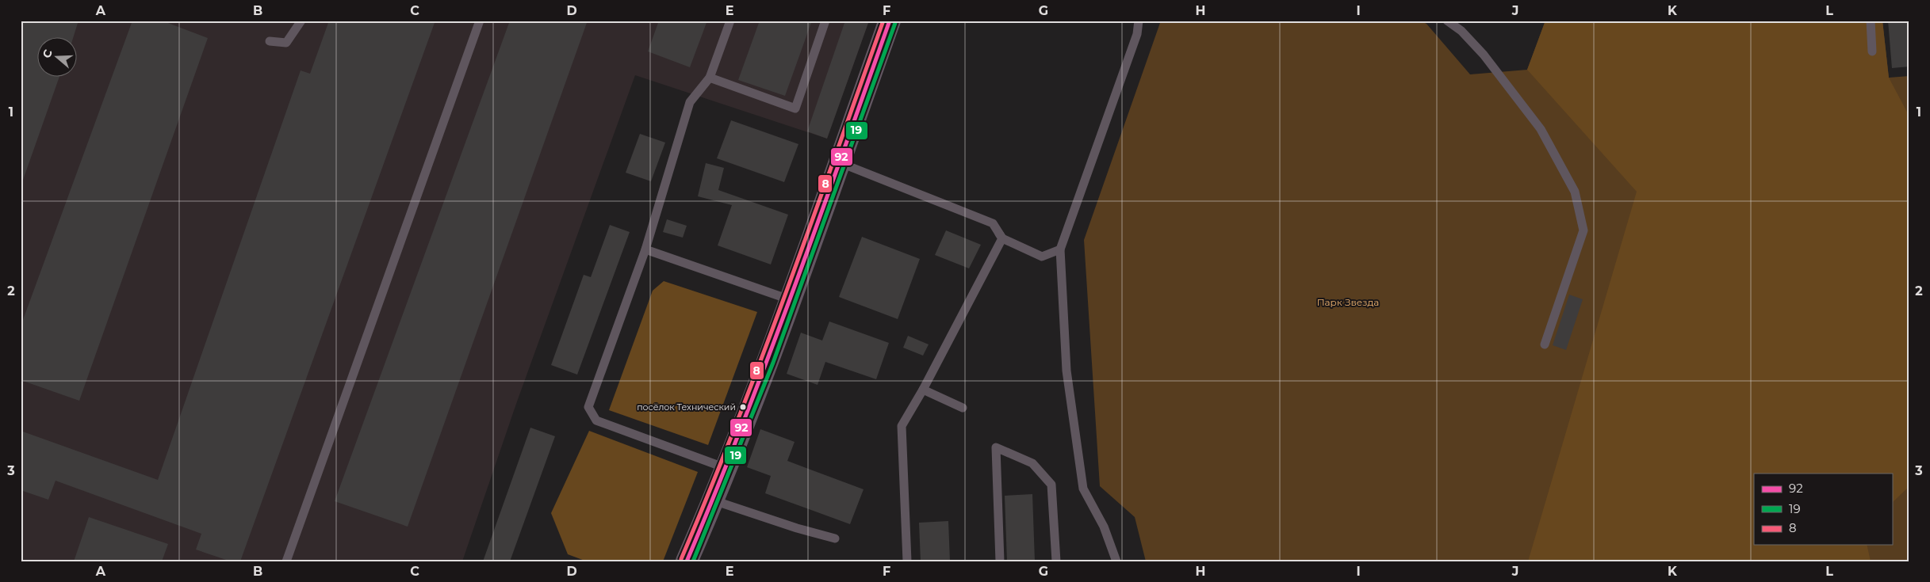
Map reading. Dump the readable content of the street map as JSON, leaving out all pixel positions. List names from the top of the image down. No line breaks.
{"parks":["Парк Звезда"],"places":["посёлок Технический"],"lines":["transit line 92","transit line 8","transit line 19"],"legend":["92","19","8"],"north":"left","grid":{"columns":["A","B","C","D","E","F","G","H","I","J","K","L"],"rows":["1","2","3"]}}
